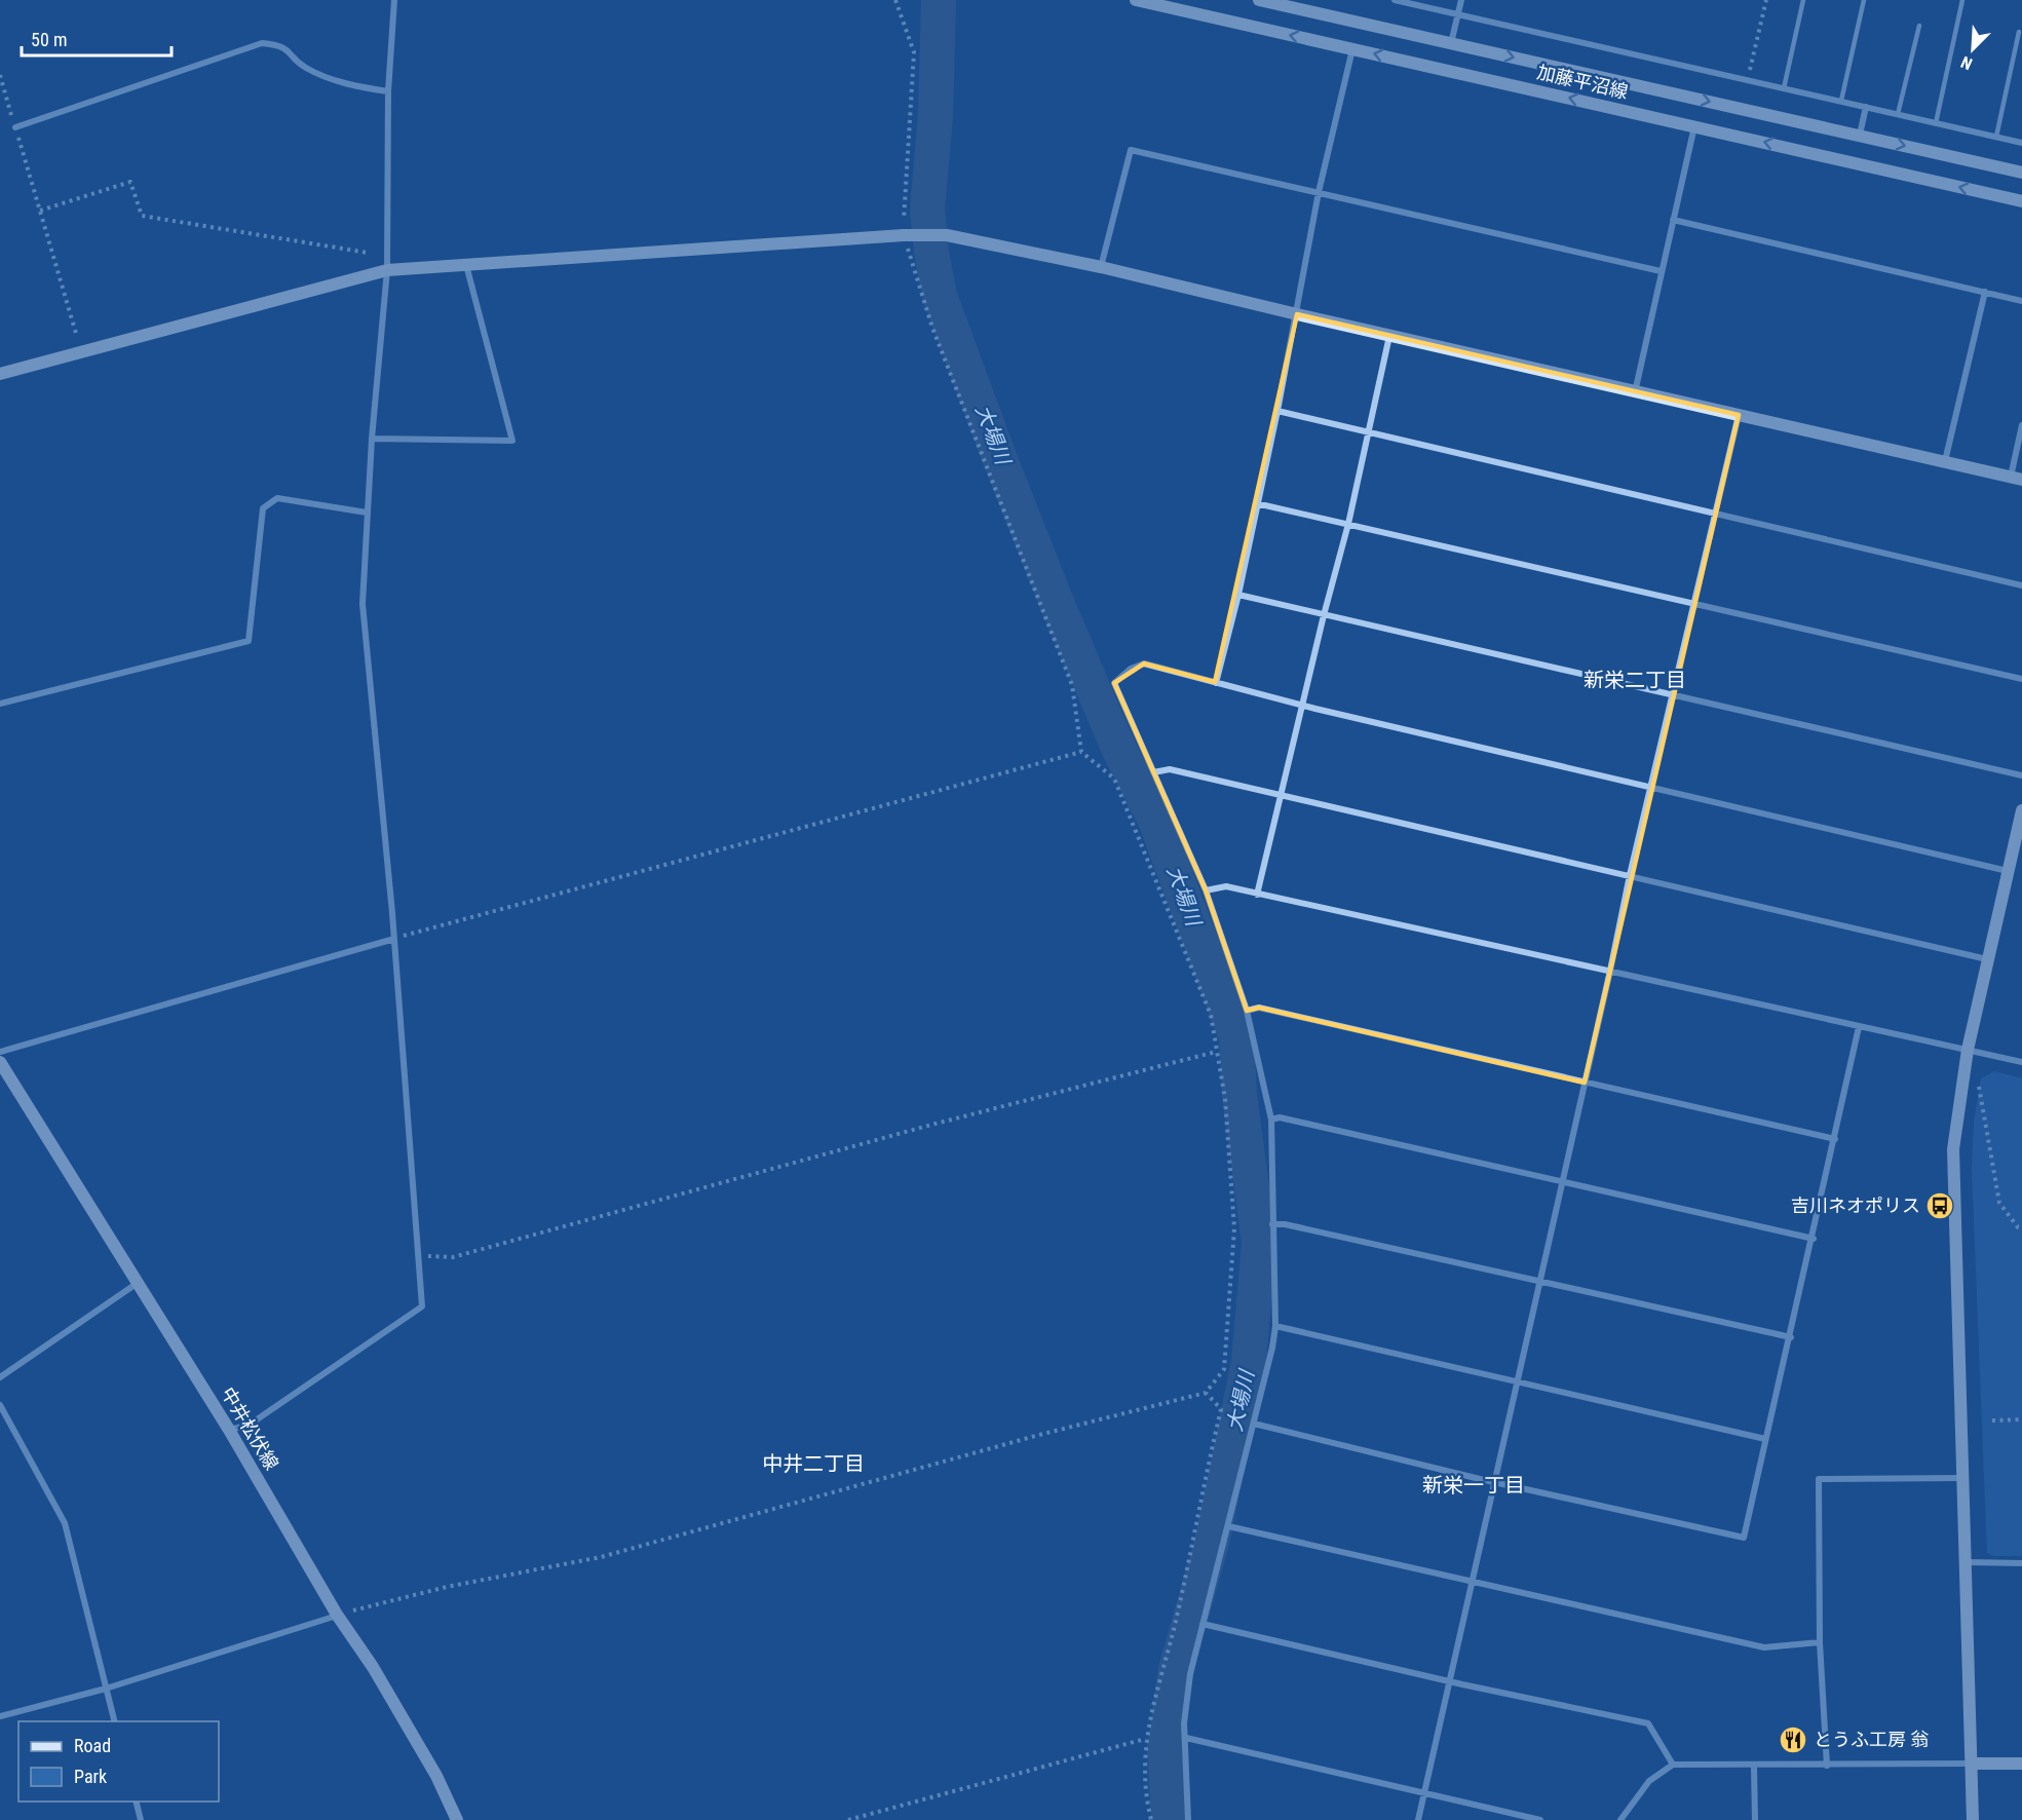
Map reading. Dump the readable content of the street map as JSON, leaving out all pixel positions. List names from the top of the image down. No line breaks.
{"streets":{"street":["加藤平沼線","中井松伏線"]},"districts":["新栄二丁目","中井二丁目","新栄一丁目"],"water":["大場川"],"places":{"bus stop":["吉川ネオポリス"],"restaurant":["とうふ工房 翁"]},"legend":["Road","Park"],"scale_bar":"50 m","north":"bottom left"}
